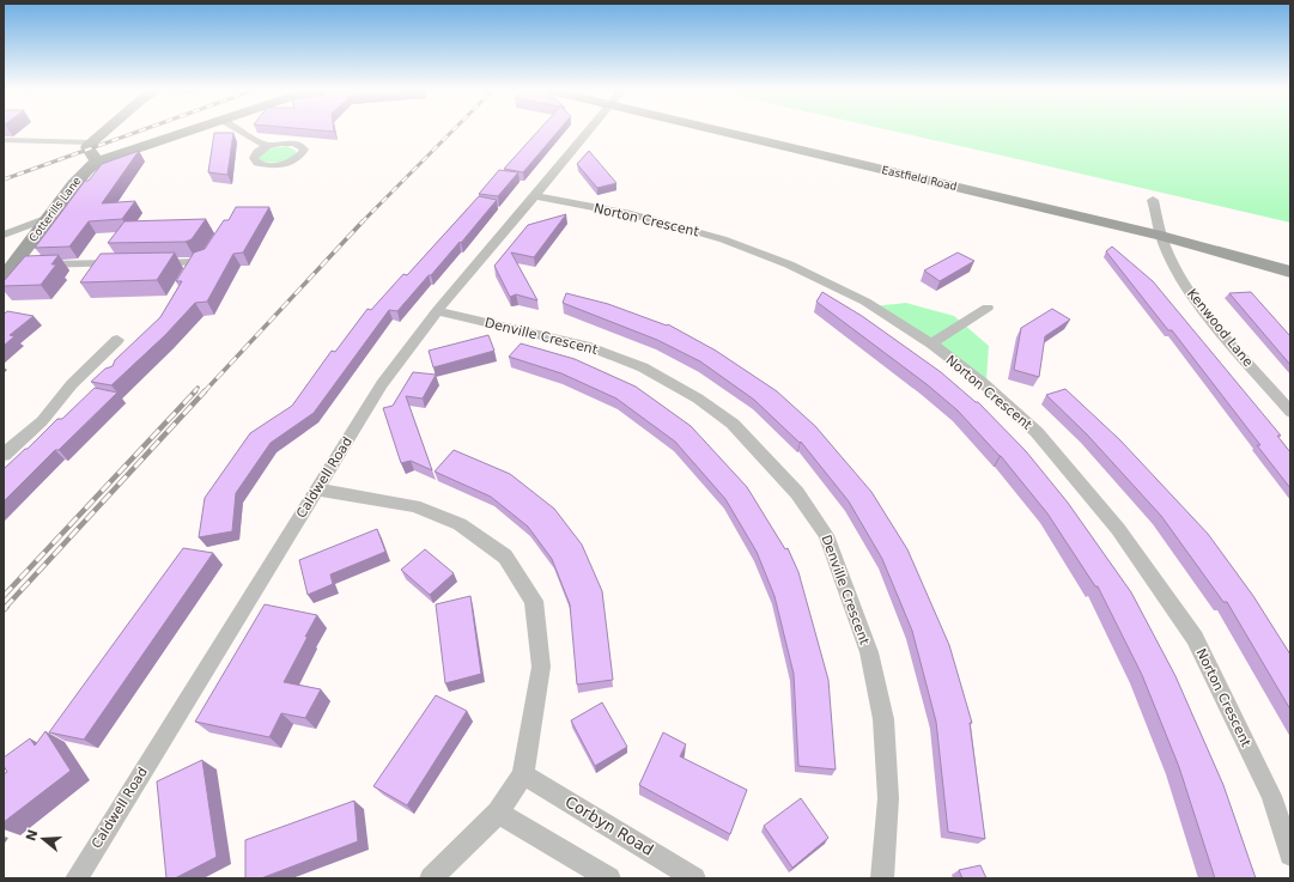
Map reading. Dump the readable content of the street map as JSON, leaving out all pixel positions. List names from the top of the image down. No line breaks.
{"streets":{"street":["Eastfield Road","Cotterills Lane","Norton Crescent","Kenwood Lane","Denville Crescent","Caldwell Road","Corbyn Road"]},"crossings":[["Eastfield Road","Kenwood Lane"],["Norton Crescent","Caldwell Road"],["Denville Crescent","Caldwell Road"]],"north":"left"}
